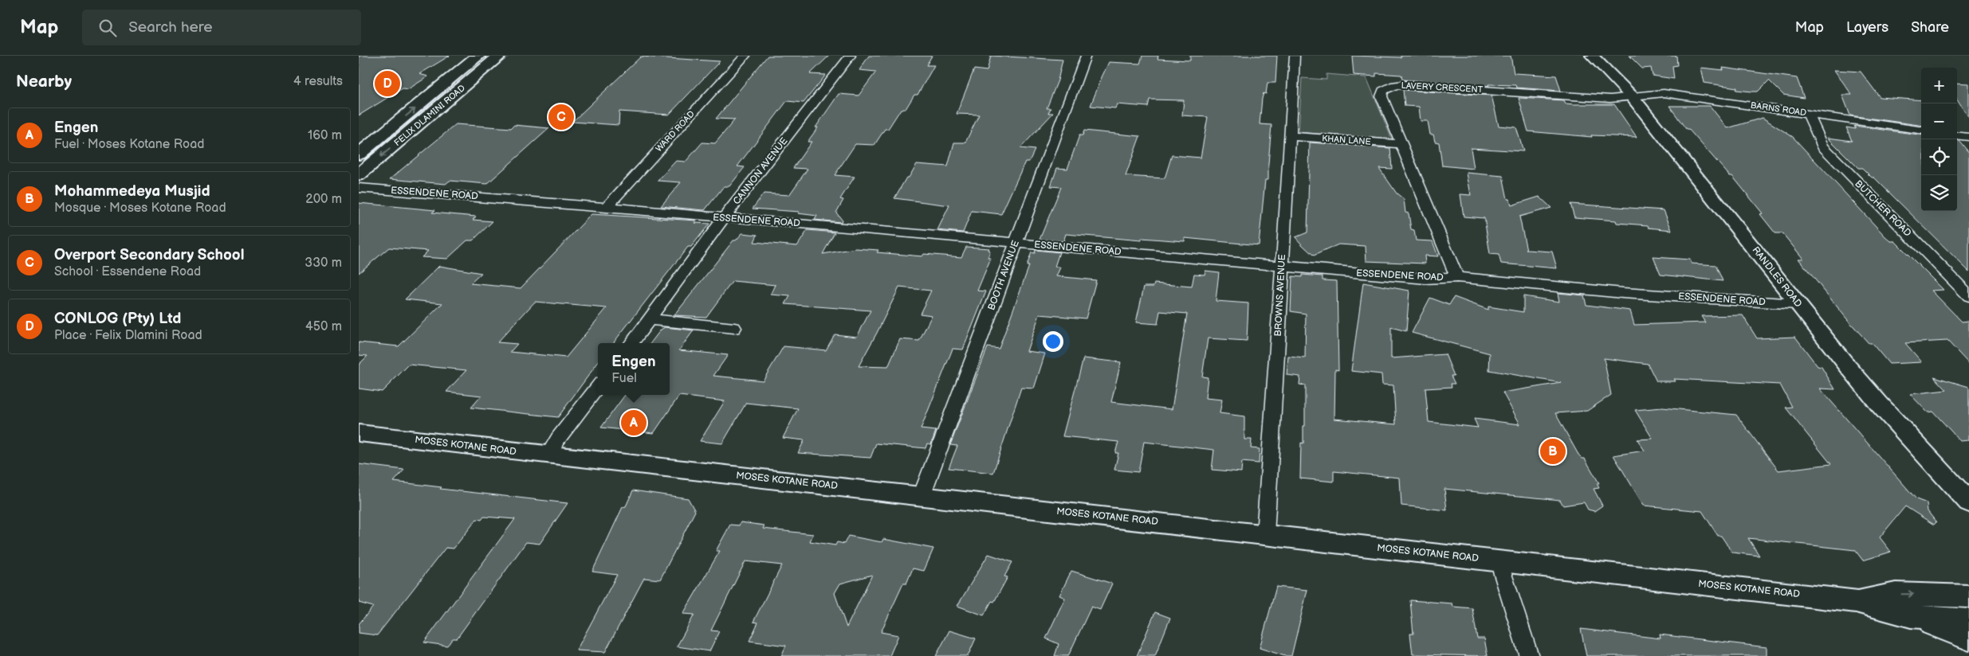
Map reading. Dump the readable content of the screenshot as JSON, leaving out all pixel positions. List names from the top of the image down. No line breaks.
{"streets":{"main road":["FELIX DLAMINI ROAD"],"street":["LAVERY CRESCENT","BARNS ROAD","WARD ROAD","KHAN LANE","CANNON AVENUE","ESSENDENE ROAD","BUTCHER ROAD","BOOTH AVENUE","RANDLES ROAD","BROWNS AVENUE","MOSES KOTANE ROAD"]},"crossings":[["LAVERY CRESCENT","BARNS ROAD"],["LAVERY CRESCENT","KHAN LANE"],["LAVERY CRESCENT","ESSENDENE ROAD"],["LAVERY CRESCENT","RANDLES ROAD"],["BARNS ROAD","BUTCHER ROAD"],["BARNS ROAD","RANDLES ROAD"],["WARD ROAD","ESSENDENE ROAD"],["KHAN LANE","BROWNS AVENUE"],["CANNON AVENUE","ESSENDENE ROAD"],["ESSENDENE ROAD","BOOTH AVENUE"],["ESSENDENE ROAD","RANDLES ROAD"],["ESSENDENE ROAD","BROWNS AVENUE"],["BOOTH AVENUE","MOSES KOTANE ROAD"],["BROWNS AVENUE","MOSES KOTANE ROAD"]],"page":{"header":"Map","search":"Search here","nav":["Map","Layers","Share"],"heading":["Nearby","4 results"],"map_buttons":["+","−"],"pins":["D","C","A","B"],"list":[{"mark":"A","name":"Engen","note":"Fuel · Moses Kotane Road","value":"160 m"},{"mark":"B","name":"Mohammedeya Musjid","note":"Mosque · Moses Kotane Road","value":"200 m"},{"mark":"C","name":"Overport Secondary School","note":"School · Essendene Road","value":"330 m"},{"mark":"D","name":"CONLOG (Pty) Ltd","note":"Place · Felix Dlamini Road","value":"450 m"}],"popup":["Engen","Fuel"]}}
